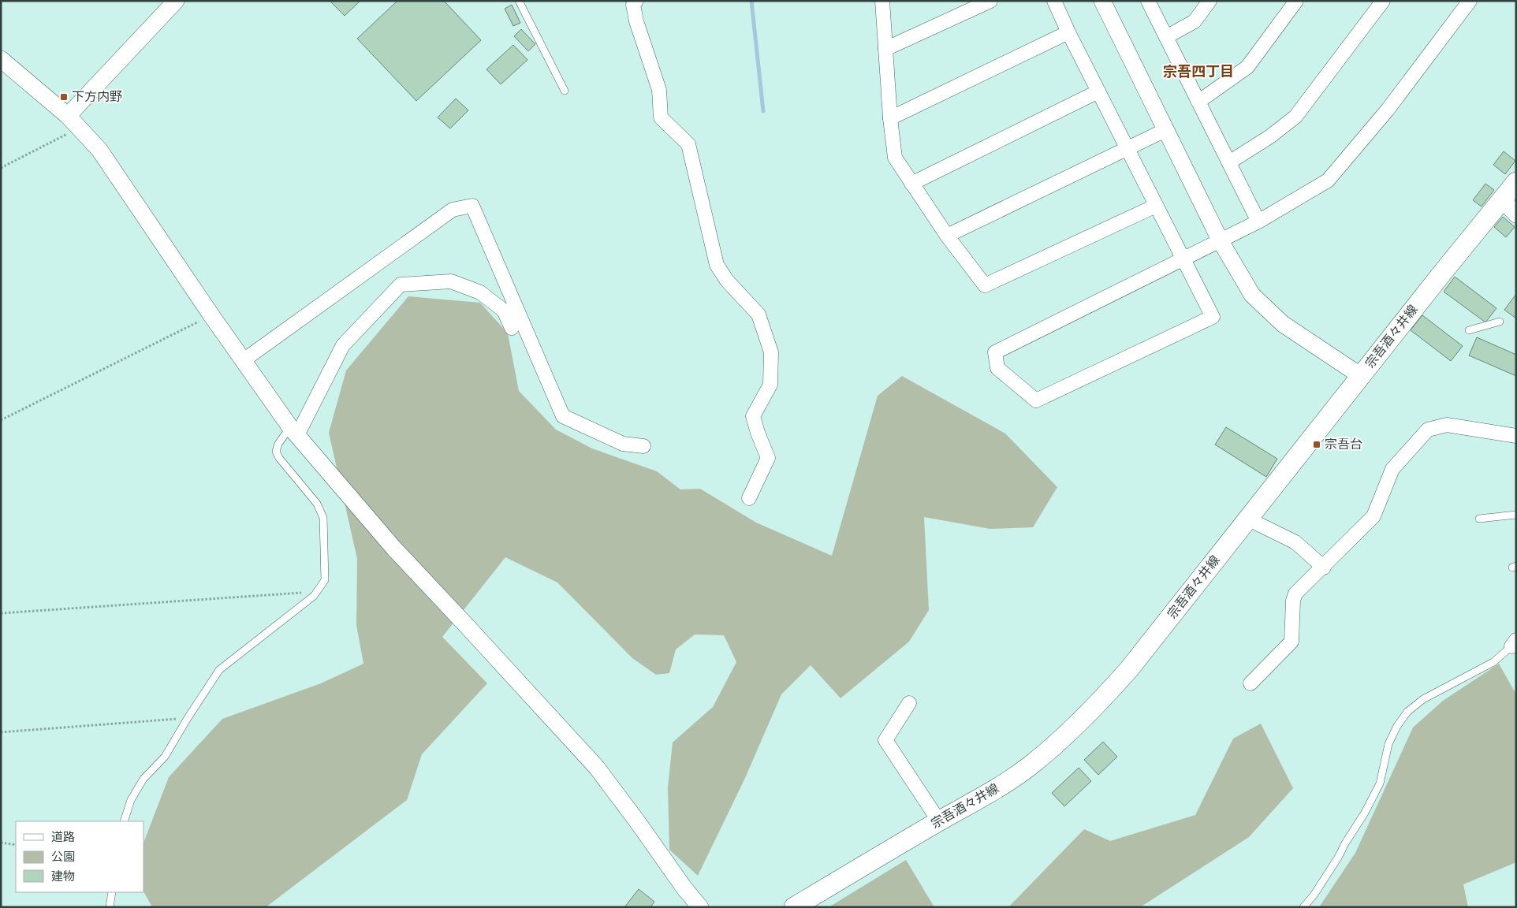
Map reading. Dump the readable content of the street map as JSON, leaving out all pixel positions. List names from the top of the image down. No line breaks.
{"streets":{"main road":["宗吾酒々井線"]},"districts":["宗吾四丁目"],"places":{"transit":["下方内野","宗吾台"]},"legend":["道路","公園","建物"]}
